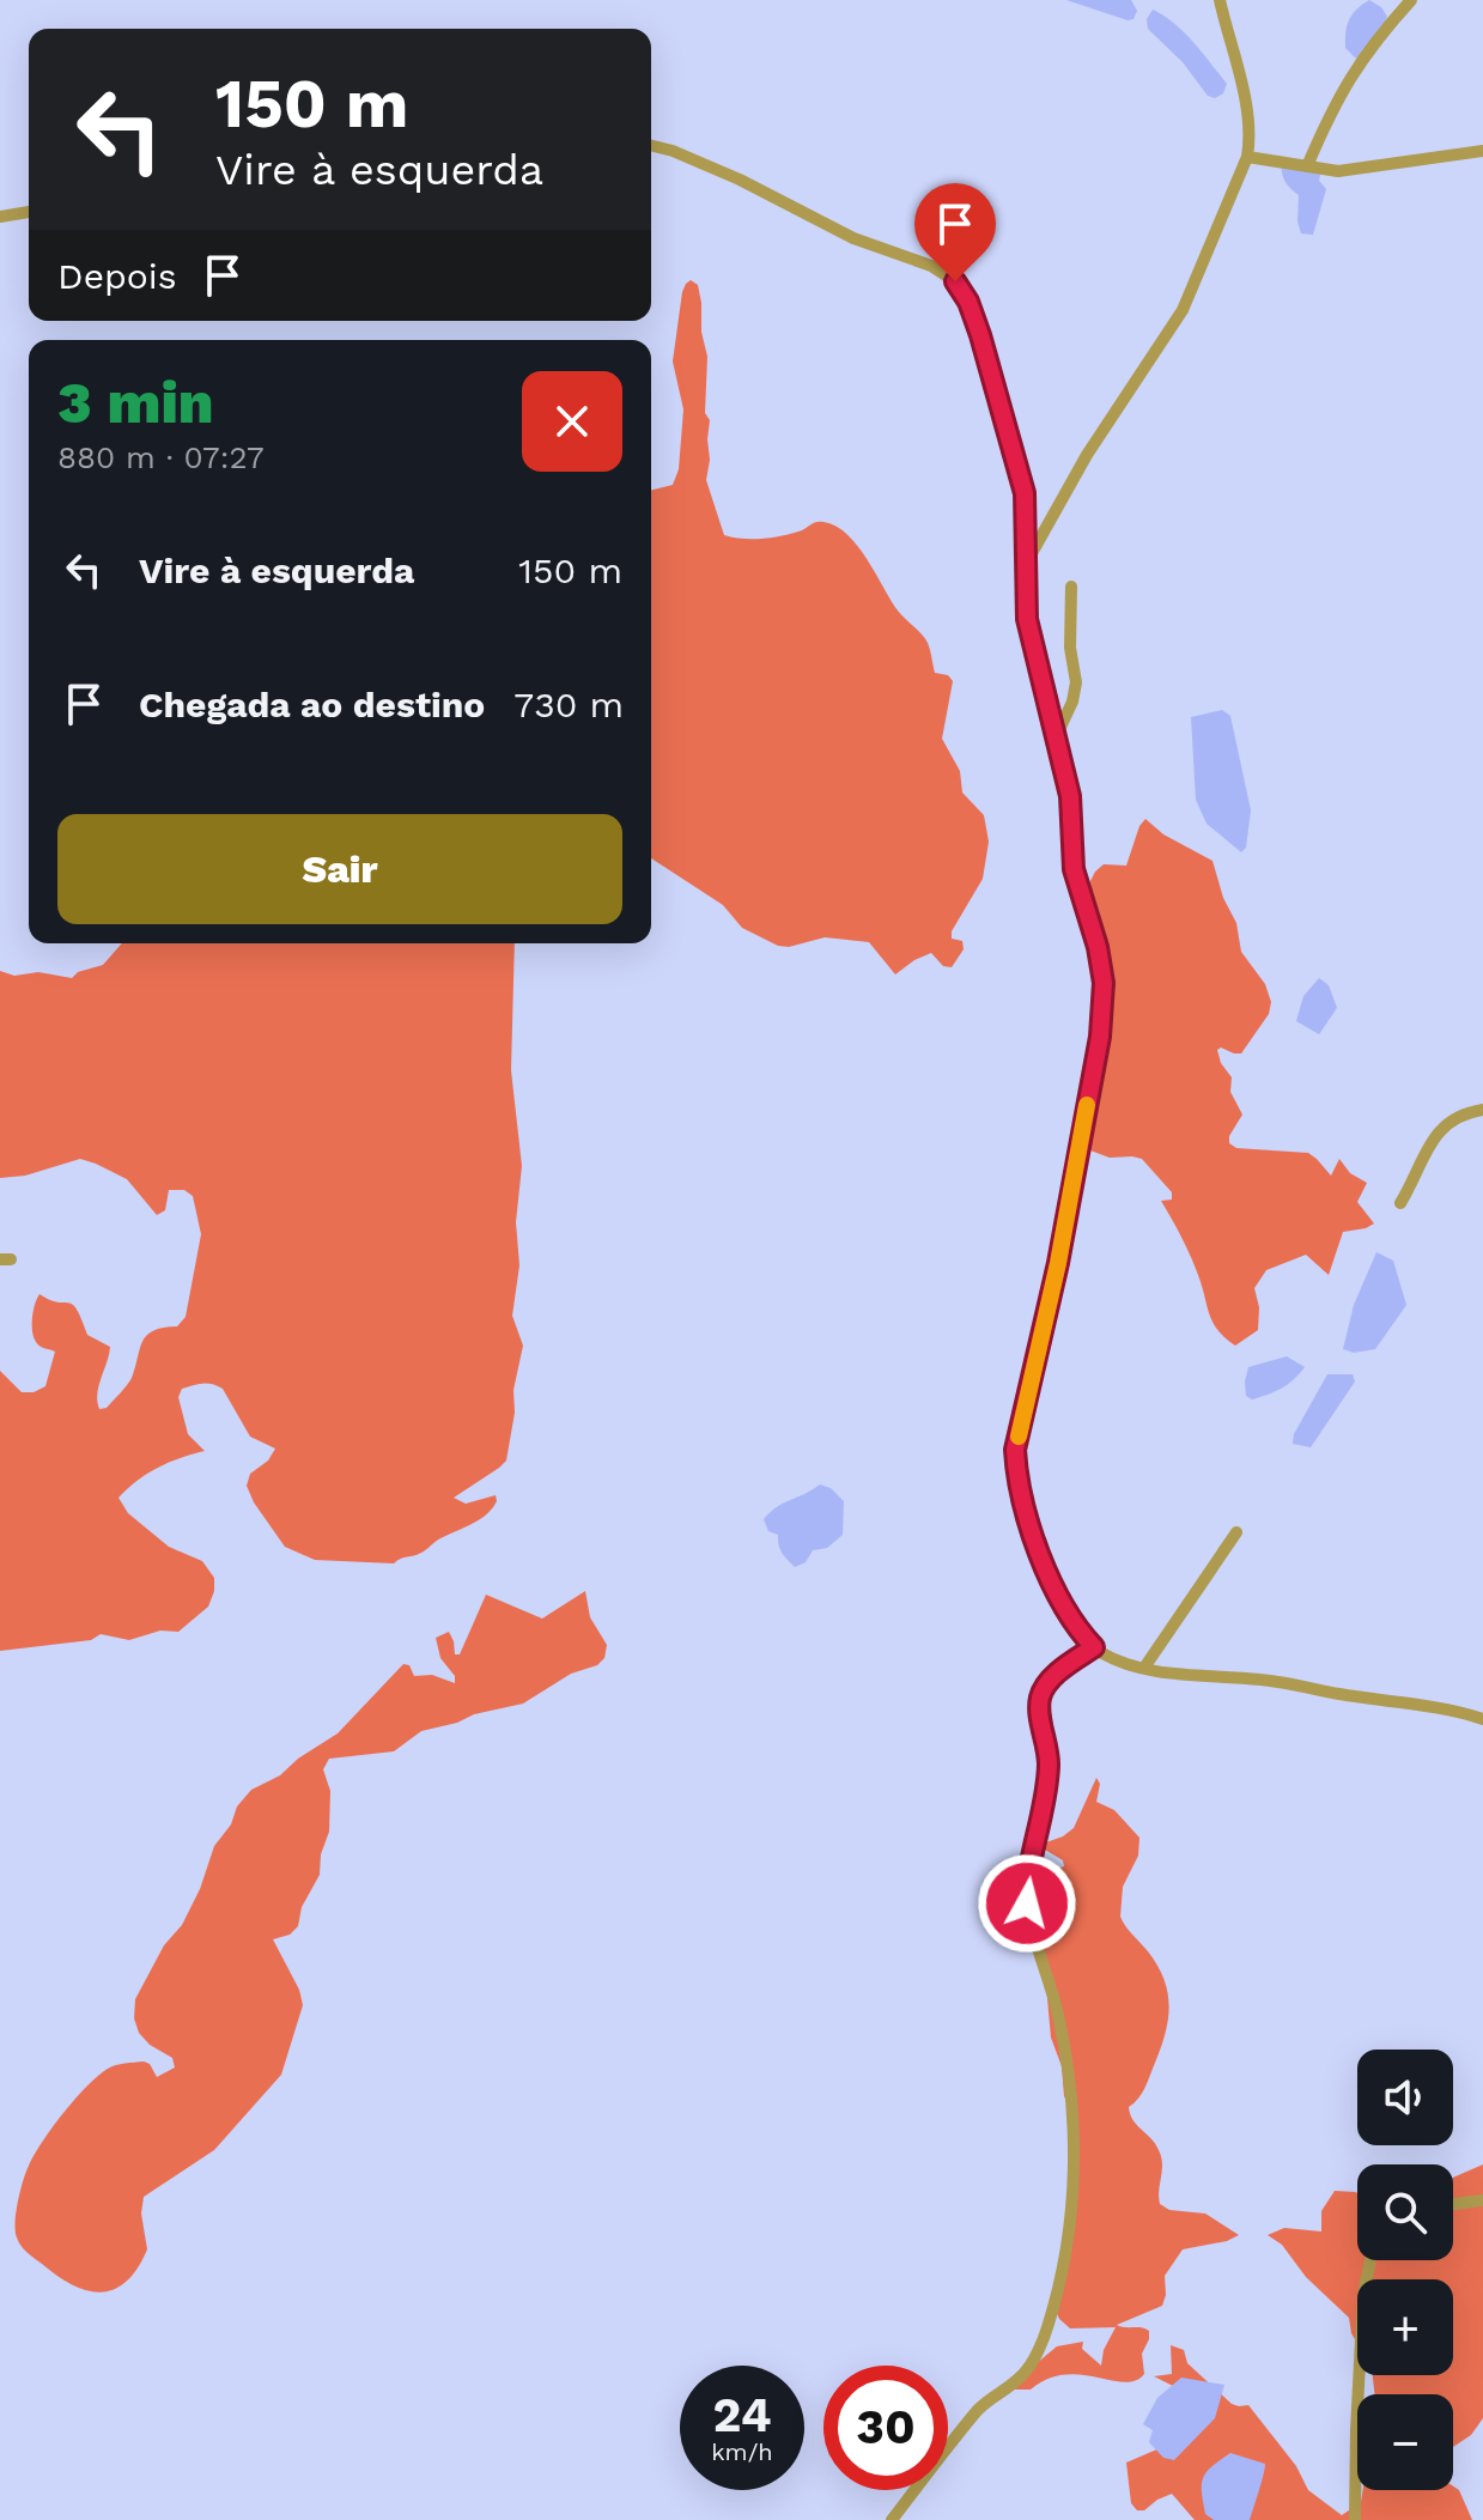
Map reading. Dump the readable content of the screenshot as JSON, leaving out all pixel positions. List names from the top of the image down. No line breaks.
{"page":{"turn":["150 m","Vire à esquerda"],"then":"Depois","heading":["3 min","880 m · 07:27"],"list":[{"name":"Vire à esquerda","value":"150 m"},{"name":"Chegada ao destino","value":"730 m"}],"buttons":"Sair","map_buttons":["+","−"],"speed":"24 km/h","limit":"30"}}
